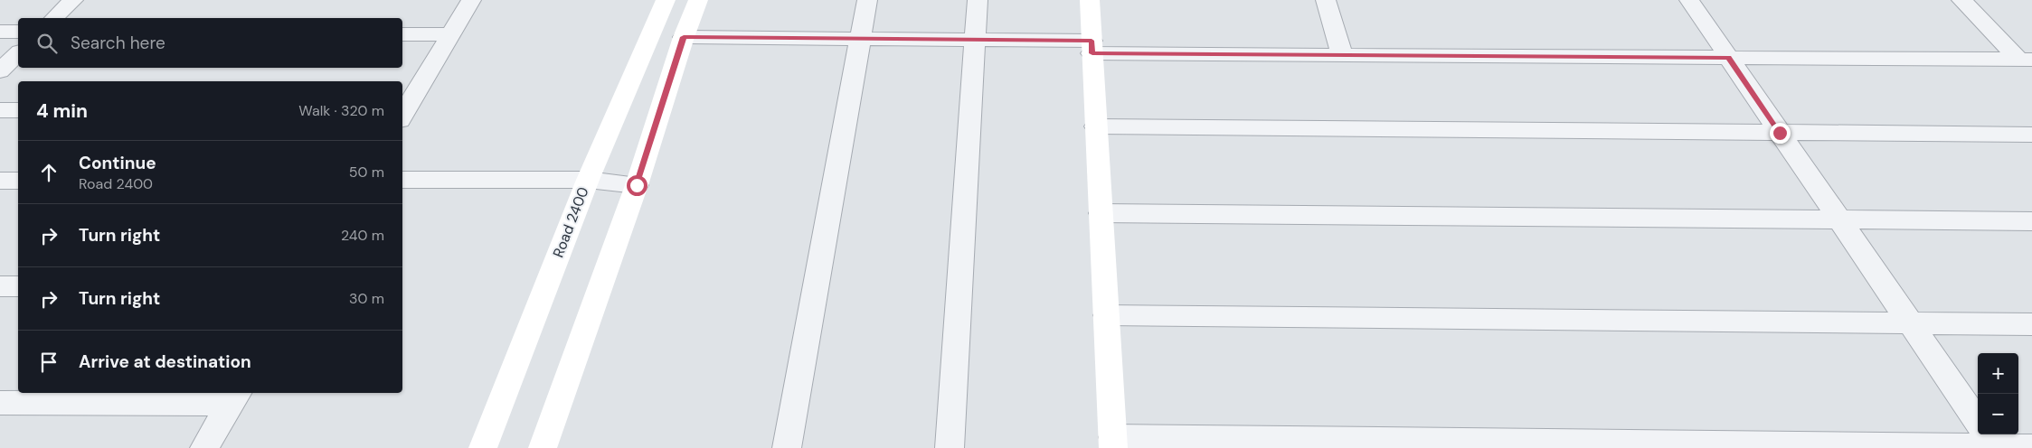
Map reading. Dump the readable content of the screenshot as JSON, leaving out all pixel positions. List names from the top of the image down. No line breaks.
{"streets":{"main road":["Road 2400"]},"page":{"search":"Search here","heading":["4 min","Walk · 320 m"],"list":[["Continue","Road 2400","50 m"],["Turn right","240 m"],["Turn right","30 m"],"Arrive at destination"],"map_buttons":["+","−"]}}
